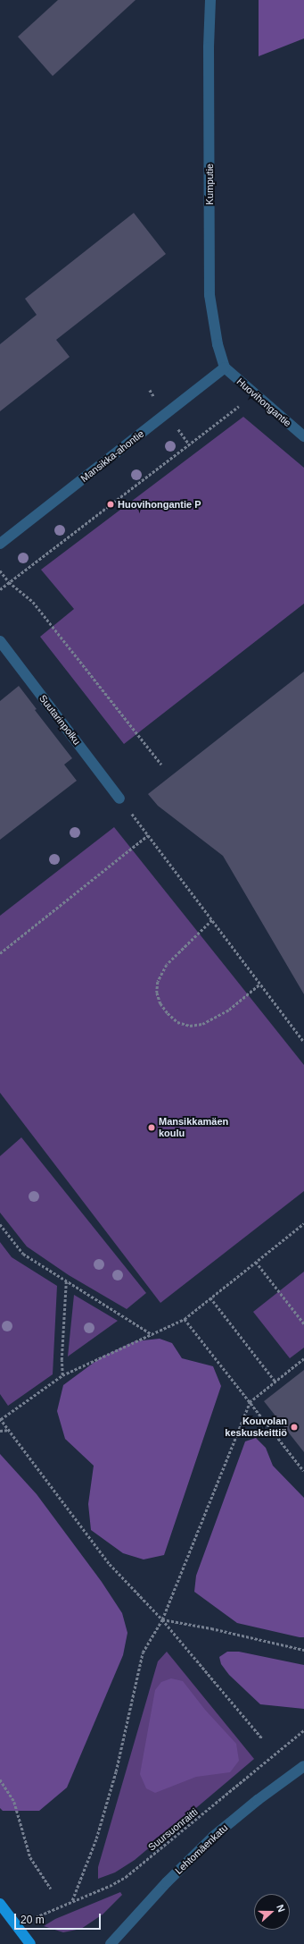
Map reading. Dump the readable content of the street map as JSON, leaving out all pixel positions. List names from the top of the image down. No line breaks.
{"streets":{"street":["Kumputie","Huovihongantie","Mansikka-ahontie","Suutarinpolku","Lehtomäenkatu"],"path":["Suursuonraitti"]},"crossings":[["Kumputie","Huovihongantie"],["Kumputie","Mansikka-ahontie"],["Huovihongantie","Mansikka-ahontie"]],"places":["Huovihongantie P","Mansikkamäen koulu","Kouvolan keskuskeittiö"],"scale_bar":"20 m","north":"right"}
